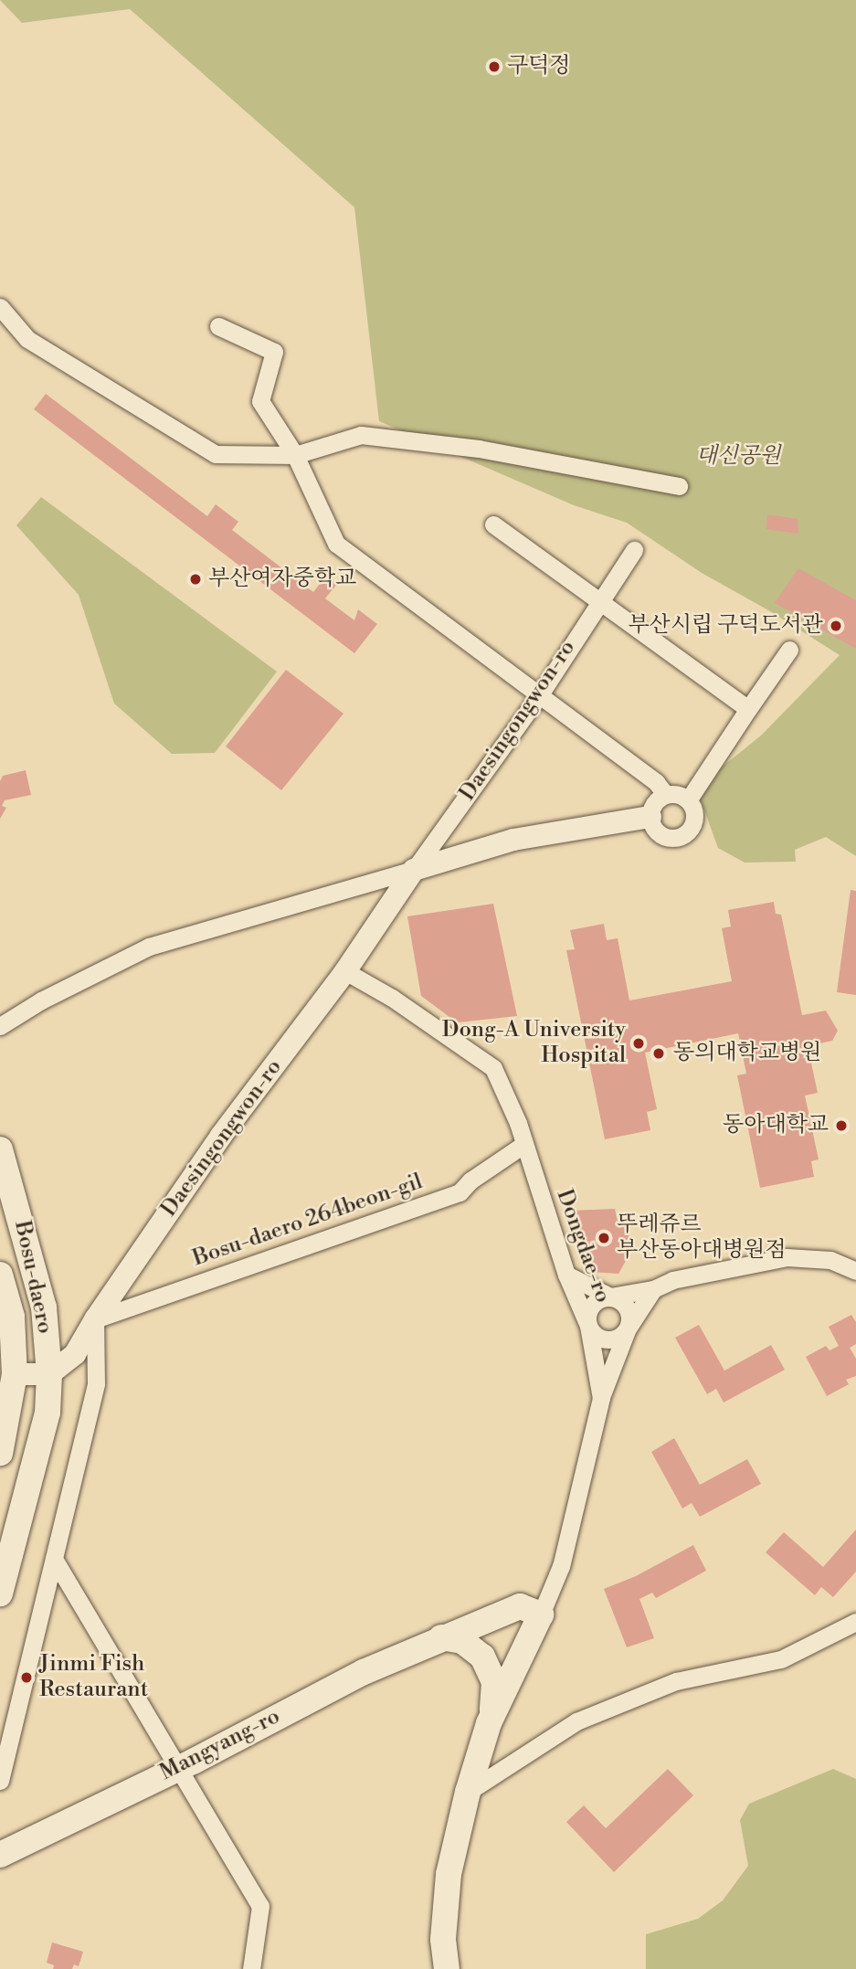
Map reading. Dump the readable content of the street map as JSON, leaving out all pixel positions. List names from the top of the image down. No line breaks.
{"streets":{"main road":["Bosu-daero","Mangyang-ro"],"street":["Daesingongwon-ro","Bosu-daero 264beon-gil","Dongdae-ro"]},"crossings":[["Daesingongwon-ro","Bosu-daero 264beon-gil"],["Daesingongwon-ro","Dongdae-ro"],["Daesingongwon-ro","Bosu-daero"],["Bosu-daero 264beon-gil","Dongdae-ro"],["Dongdae-ro","Mangyang-ro"]],"parks":["대신공원"],"places":["구덕정","부산여자중학교","부산시립 구덕도서관","Dong-A University Hospital","동의대학교병원","동아대학교","뚜레쥬르 부산동아대병원점","Jinmi Fish Restaurant"]}
